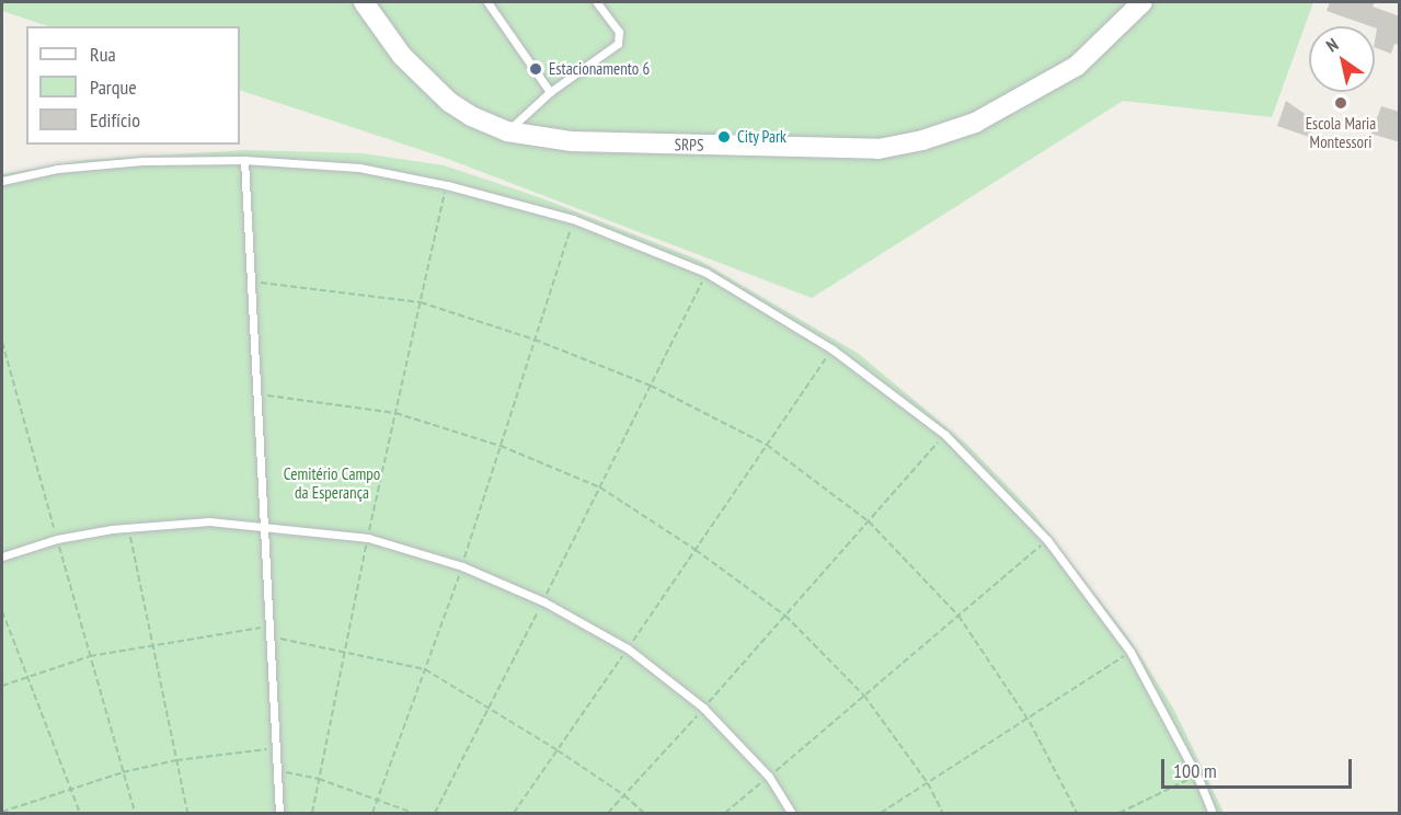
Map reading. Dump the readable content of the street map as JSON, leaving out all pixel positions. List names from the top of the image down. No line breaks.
{"streets":{"main road":["SRPS"]},"parks":["Cemitério Campo da Esperança"],"places":["Estacionamento 6","Escola Maria Montessori","City Park"],"legend":["Rua","Parque","Edifício"],"scale_bar":"100 m","north":"top left"}
